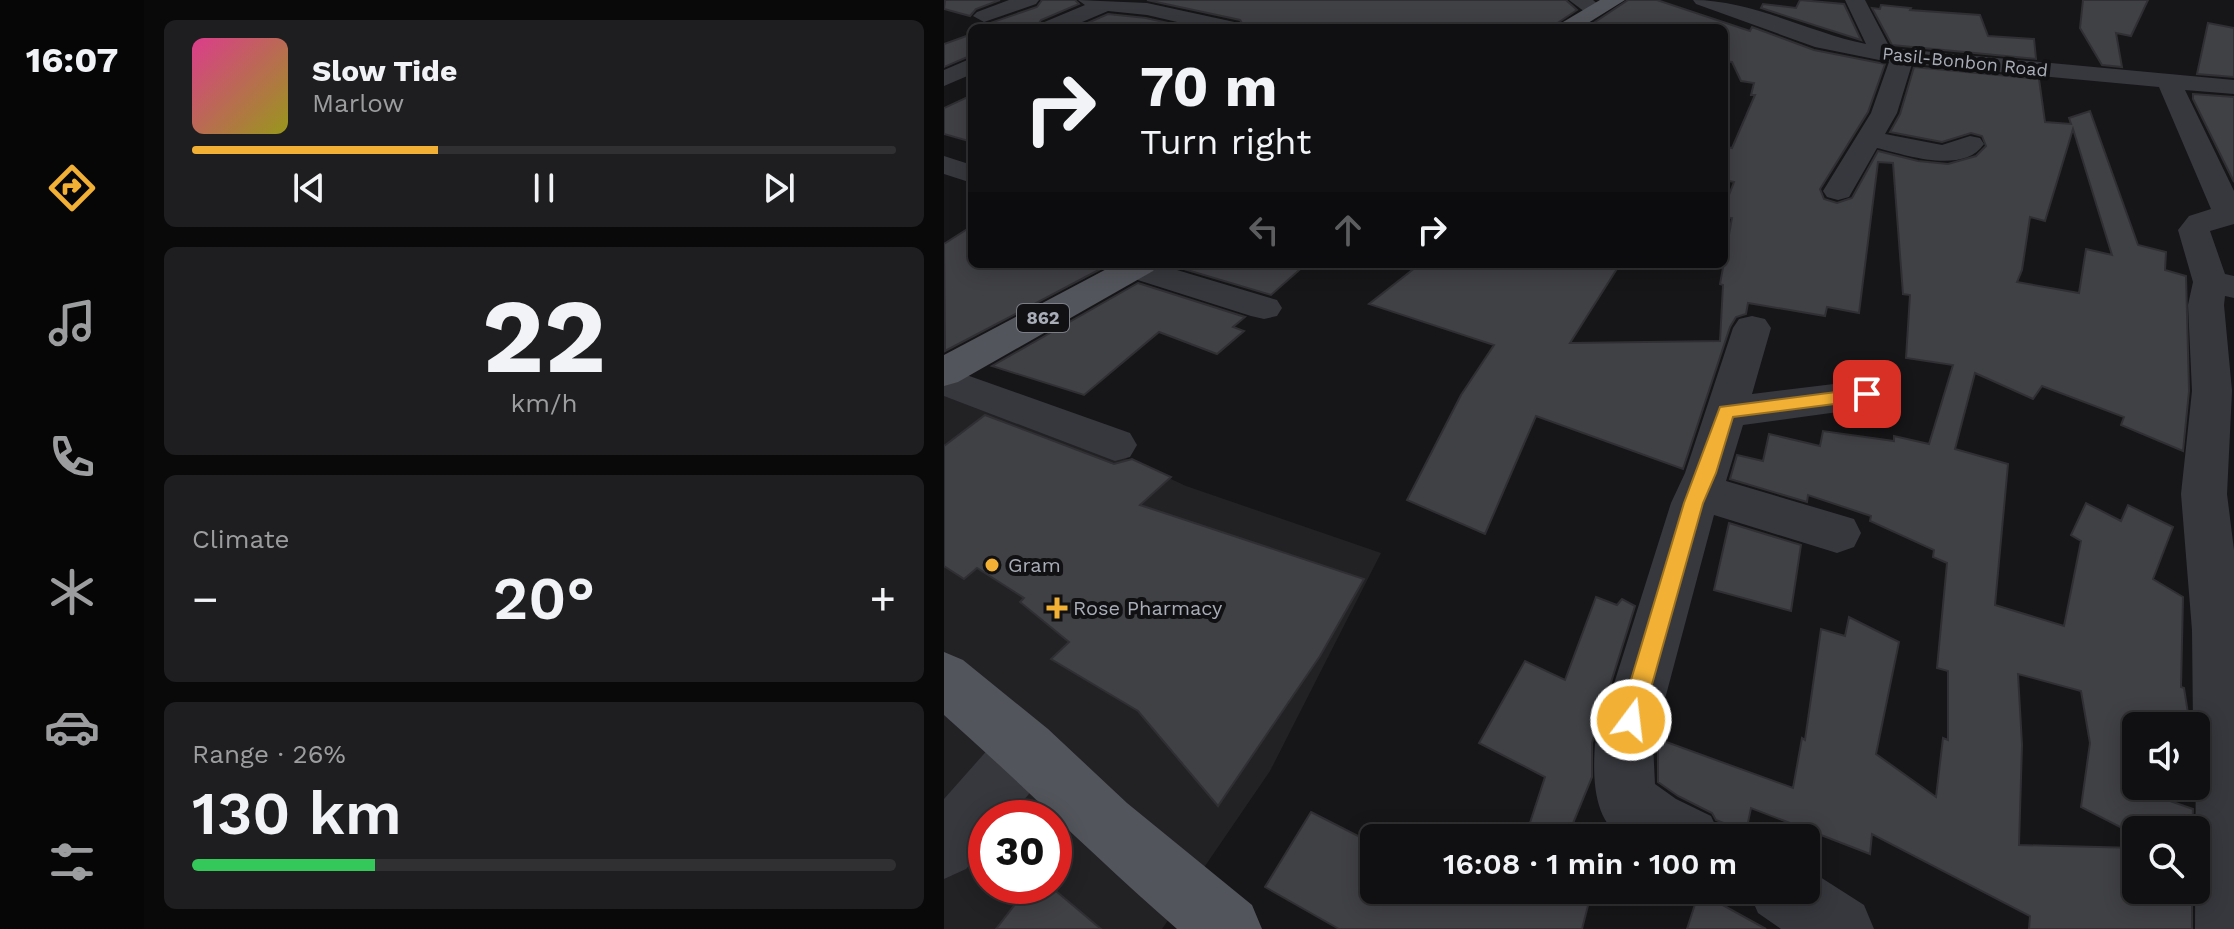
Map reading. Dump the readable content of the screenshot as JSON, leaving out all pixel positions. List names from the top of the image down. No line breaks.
{"streets":{"main road":["862"],"street":["Pasil-Bonbon Road"]},"places":{"other":["Gram"],"health":["Rose Pharmacy"]},"page":{"tabs":"16:07","turn":["70 m","Turn right"],"song":["Slow Tide","Marlow"],"tile":[["22","km/h"],"Climate",["Range · 26%","130 km"]],"heat":["−","20°","+"],"limit":"30","trip":"16:08 · 1 min · 100 m"}}
